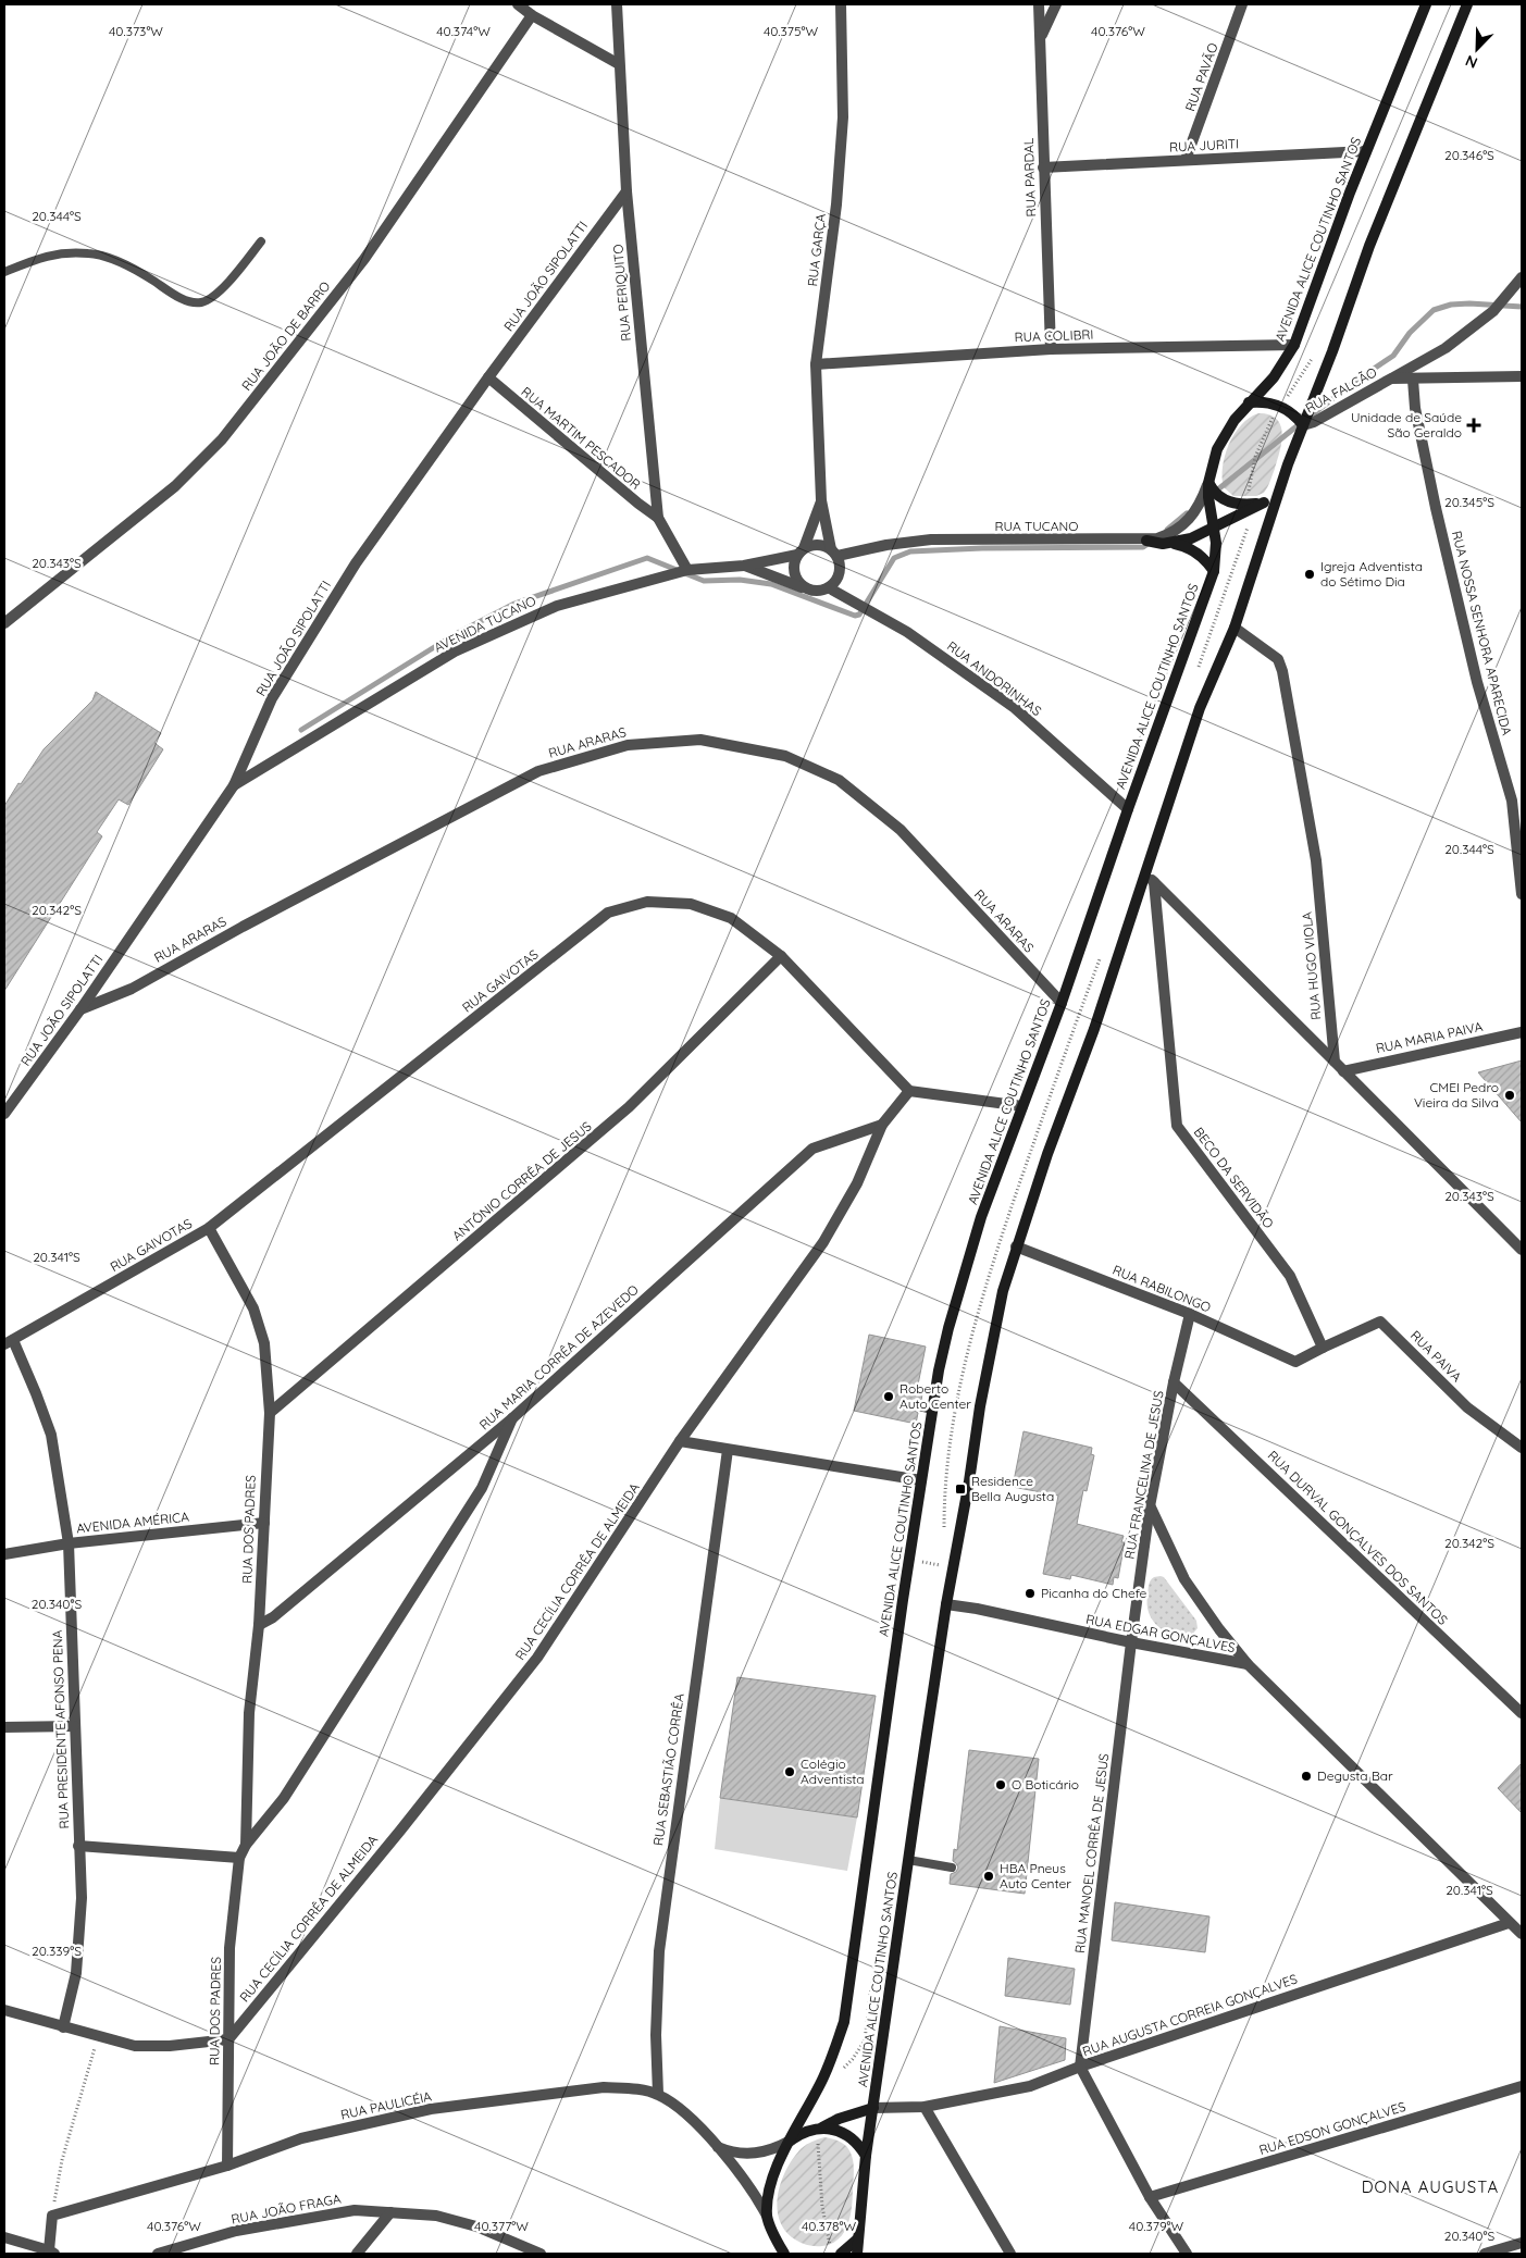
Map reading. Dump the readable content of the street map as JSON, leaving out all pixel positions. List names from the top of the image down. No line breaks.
{"streets":{"main road":["AVENIDA ALICE COUTINHO SANTOS"],"street":["RUA PAVÃO","RUA JURITI","RUA PARDAL","RUA GARÇA","RUA JOÃO SIPOLATTI","RUA PERIQUITO","RUA JOÃO DE BARRO","RUA COLIBRI","RUA FALCÃO","RUA MARTIM PESCADOR","RUA TUCANO","AVENIDA TUCANO","RUA NOSSA SENHORA APARECIDA","RUA ANDORINHAS","RUA ARARAS","RUA HUGO VIOLA","RUA GAIVOTAS","RUA MARIA PAIVA","BECO DA SERVIDÃO","ANTÔNIO CORRÊA DE JESUS","RUA RABILONGO","RUA PAIVA","RUA MARIA CORRÊA DE AZEVEDO","RUA FRANCELINA DE JESUS","AVENIDA AMÉRICA","RUA DOS PADRES","RUA DURVAL GONÇALVES DOS SANTOS","RUA CECÍLIA CORRÊA DE ALMEIDA","RUA EDGAR GONÇALVES","RUA PRESIDENTE AFONSO PENA","RUA SEBASTIÃO CORRÊA","RUA MANOEL CORRÊA DE JESUS","RUA AUGUSTA CORREIA GONÇALVES","RUA PAULICÉIA","RUA EDSON GONÇALVES","RUA JOÃO FRAGA"]},"crossings":[["RUA PAVÃO","RUA JURITI"],["RUA JURITI","RUA PARDAL"],["RUA JURITI","AVENIDA ALICE COUTINHO SANTOS"],["RUA PARDAL","RUA COLIBRI"],["AVENIDA ALICE COUTINHO SANTOS","RUA COLIBRI"],["AVENIDA ALICE COUTINHO SANTOS","RUA FALCÃO"],["AVENIDA ALICE COUTINHO SANTOS","RUA TUCANO"],["AVENIDA ALICE COUTINHO SANTOS","RUA ANDORINHAS"],["AVENIDA ALICE COUTINHO SANTOS","RUA ARARAS"],["AVENIDA ALICE COUTINHO SANTOS","RUA HUGO VIOLA"],["AVENIDA ALICE COUTINHO SANTOS","BECO DA SERVIDÃO"],["AVENIDA ALICE COUTINHO SANTOS","RUA RABILONGO"],["AVENIDA ALICE COUTINHO SANTOS","RUA EDGAR GONÇALVES"],["AVENIDA ALICE COUTINHO SANTOS","RUA AUGUSTA CORREIA GONÇALVES"],["AVENIDA ALICE COUTINHO SANTOS","RUA PAULICÉIA"],["RUA GARÇA","RUA COLIBRI"],["RUA GARÇA","RUA TUCANO"],["RUA GARÇA","AVENIDA TUCANO"],["RUA GARÇA","RUA ANDORINHAS"],["RUA JOÃO SIPOLATTI","RUA PERIQUITO"],["RUA JOÃO SIPOLATTI","RUA MARTIM PESCADOR"],["RUA JOÃO SIPOLATTI","AVENIDA TUCANO"],["RUA JOÃO SIPOLATTI","RUA ARARAS"],["RUA PERIQUITO","RUA MARTIM PESCADOR"],["RUA PERIQUITO","AVENIDA TUCANO"],["RUA FALCÃO","RUA NOSSA SENHORA APARECIDA"],["RUA TUCANO","AVENIDA TUCANO"],["RUA TUCANO","RUA ANDORINHAS"],["AVENIDA TUCANO","RUA ANDORINHAS"],["RUA GAIVOTAS","ANTÔNIO CORRÊA DE JESUS"],["RUA GAIVOTAS","RUA DOS PADRES"],["RUA GAIVOTAS","RUA CECÍLIA CORRÊA DE ALMEIDA"],["RUA GAIVOTAS","RUA PRESIDENTE AFONSO PENA"],["BECO DA SERVIDÃO","RUA RABILONGO"],["BECO DA SERVIDÃO","RUA PAIVA"],["ANTÔNIO CORRÊA DE JESUS","RUA DOS PADRES"],["RUA RABILONGO","RUA PAIVA"],["RUA RABILONGO","RUA FRANCELINA DE JESUS"],["RUA MARIA CORRÊA DE AZEVEDO","RUA DOS PADRES"],["RUA MARIA CORRÊA DE AZEVEDO","RUA CECÍLIA CORRÊA DE ALMEIDA"],["RUA FRANCELINA DE JESUS","RUA DURVAL GONÇALVES DOS SANTOS"],["RUA FRANCELINA DE JESUS","RUA EDGAR GONÇALVES"],["RUA FRANCELINA DE JESUS","RUA MANOEL CORRÊA DE JESUS"],["AVENIDA AMÉRICA","RUA DOS PADRES"],["AVENIDA AMÉRICA","RUA PRESIDENTE AFONSO PENA"],["RUA DOS PADRES","RUA CECÍLIA CORRÊA DE ALMEIDA"],["RUA DOS PADRES","RUA PAULICÉIA"],["RUA EDGAR GONÇALVES","RUA MANOEL CORRÊA DE JESUS"],["RUA EDGAR GONÇALVES","RUA AUGUSTA CORREIA GONÇALVES"],["RUA SEBASTIÃO CORRÊA","RUA PAULICÉIA"],["RUA MANOEL CORRÊA DE JESUS","RUA AUGUSTA CORREIA GONÇALVES"]],"districts":["DONA AUGUSTA"],"places":{"health":["Unidade de Saúde São Geraldo"],"other":["Igreja Adventista do Sétimo Dia","CMEI Pedro Vieira da Silva","Roberto Auto Center","Picanha do Chefe","Colégio Adventista","Degusta Bar","O Boticário","HBA Pneus Auto Center"],"transit":["Residence Bella Augusta"]},"north":"bottom left","coordinates":["40.373°W","40.374°W","40.375°W","40.376°W","20.346°S","20.344°S","20.345°S","20.343°S","20.342°S","20.341°S","20.340°S","20.339°S","40.377°W","40.378°W","40.379°W"]}
